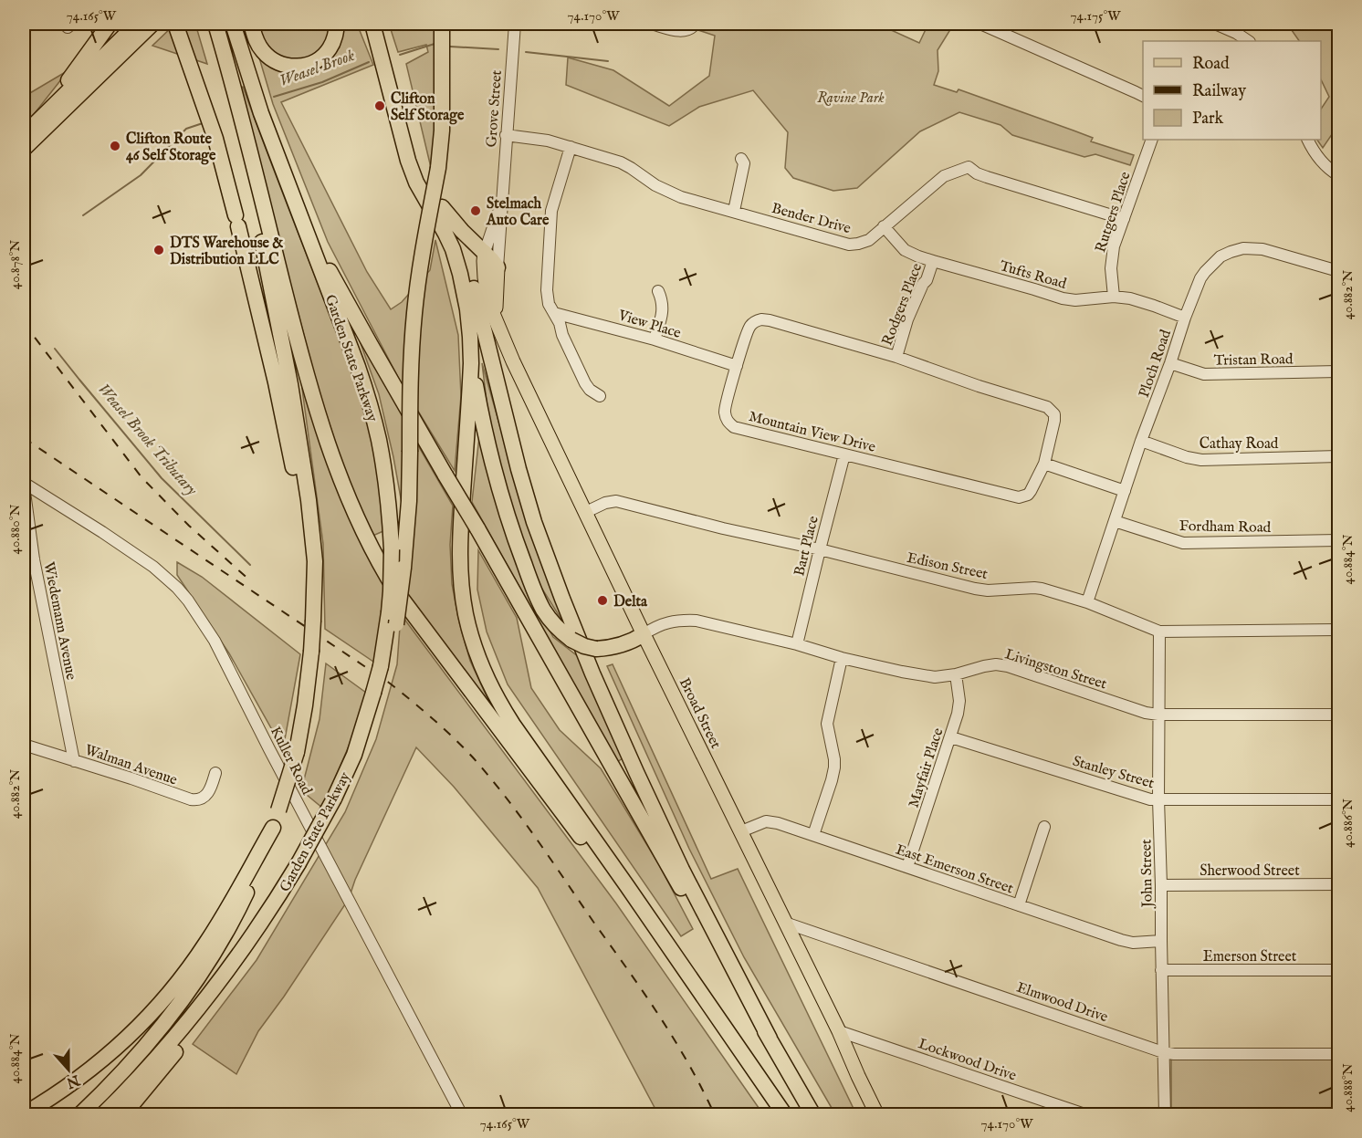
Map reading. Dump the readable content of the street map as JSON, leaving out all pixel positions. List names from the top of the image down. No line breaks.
{"streets":{"highway":["Garden State Parkway"],"main road":["Broad Street"],"street":["Grove Street","Rutgers Place","Bender Drive","Tufts Road","Rodgers Place","View Place","Tristan Road","Ploch Road","Mountain View Drive","Cathay Road","Fordham Road","Bart Place","Edison Street","Wiedemann Avenue","Livingston Street","Kuller Road","Walman Avenue","Mayfair Place","Stanley Street","East Emerson Street","Sherwood Street","John Street","Emerson Street","Elmwood Drive","Lockwood Drive"]},"crossings":[["Grove Street","Bender Drive"],["Grove Street","Broad Street"],["Rutgers Place","Bender Drive"],["Rutgers Place","Tufts Road"],["Bender Drive","Tufts Road"],["Tufts Road","Rodgers Place"],["Tufts Road","Ploch Road"],["Rodgers Place","Mountain View Drive"],["View Place","Mountain View Drive"],["Tristan Road","Ploch Road"],["Ploch Road","Cathay Road"],["Ploch Road","Fordham Road"],["Ploch Road","Edison Street"],["Mountain View Drive","Bart Place"],["Bart Place","Edison Street"],["Bart Place","Livingston Street"],["Edison Street","Broad Street"],["Edison Street","John Street"],["Wiedemann Avenue","Kuller Road"],["Wiedemann Avenue","Walman Avenue"],["Livingston Street","Broad Street"],["Livingston Street","Mayfair Place"],["Livingston Street","John Street"],["Broad Street","East Emerson Street"],["Broad Street","Elmwood Drive"],["Broad Street","Lockwood Drive"],["Mayfair Place","Stanley Street"],["Mayfair Place","East Emerson Street"],["Stanley Street","John Street"],["East Emerson Street","John Street"],["Sherwood Street","John Street"],["John Street","Emerson Street"],["John Street","Elmwood Drive"]],"water":["Weasel Brook","Weasel Brook Tributary"],"parks":["Ravine Park"],"places":["Clifton Self Storage","Clifton Route 46 Self Storage","Stelmach Auto Care","DTS Warehouse & Distribution LLC","Delta"],"legend":["Road","Railway","Park"],"north":"bottom","coordinates":["74.165°W","74.170°W","74.175°W","40.878°N","40.882°N","40.880°N","40.884°N","40.886°N","40.888°N"]}
